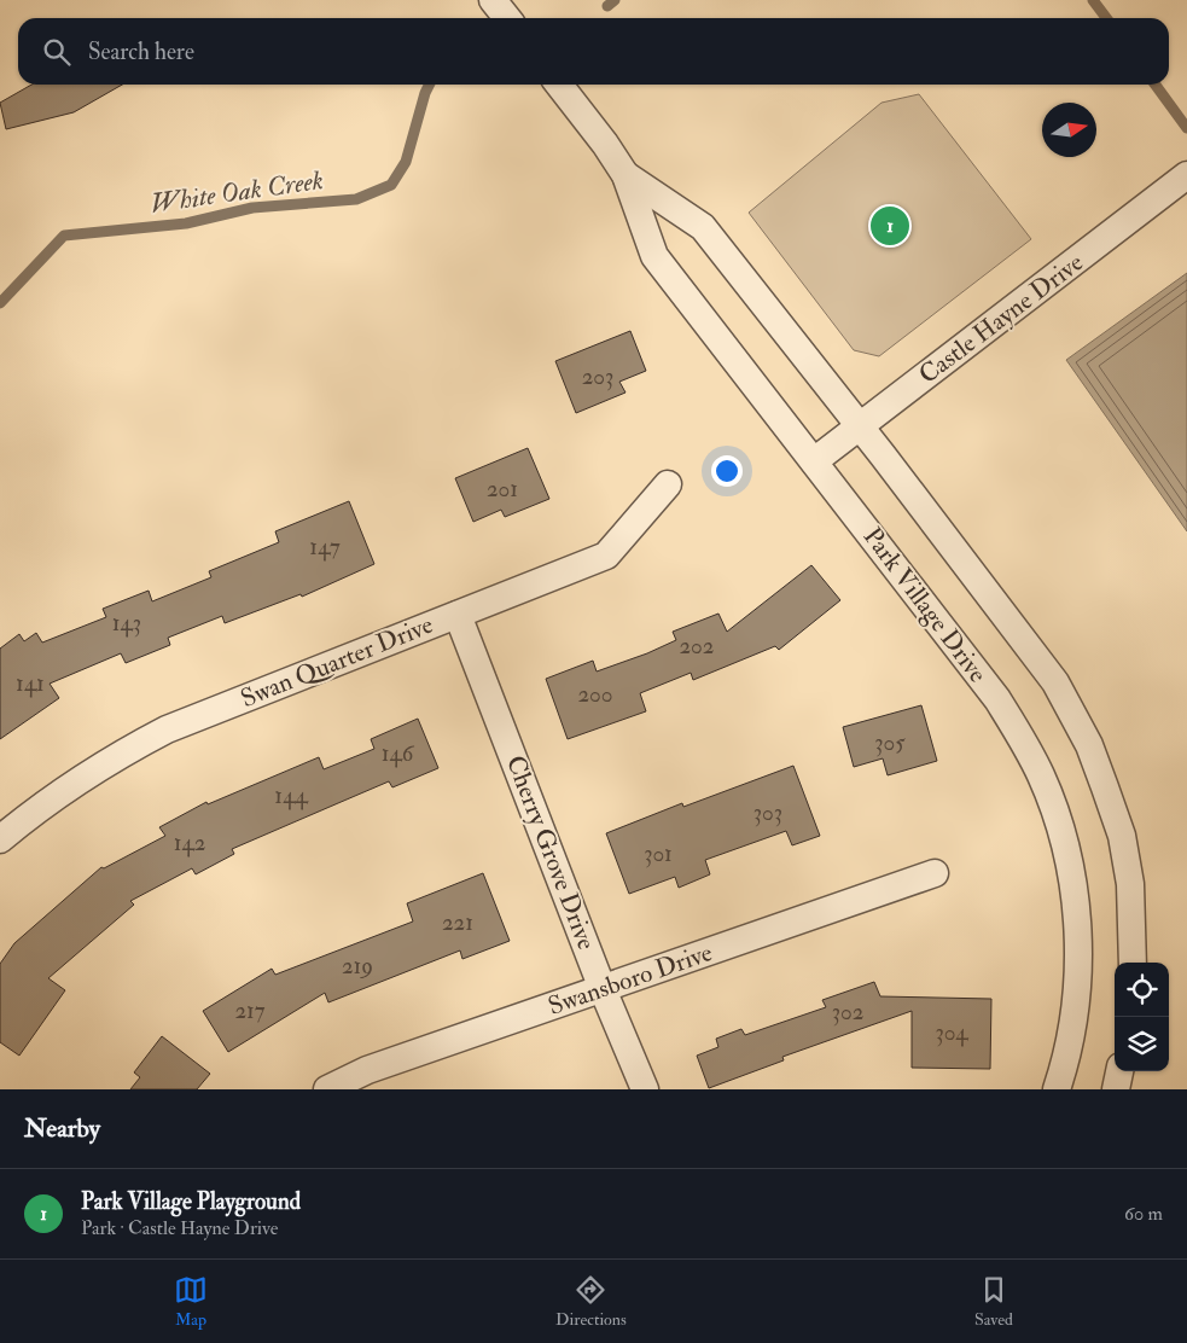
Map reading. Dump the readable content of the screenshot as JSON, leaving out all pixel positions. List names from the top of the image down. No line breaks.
{"streets":{"street":["Castle Hayne Drive","Park Village Drive","Swan Quarter Drive","Cherry Grove Drive","Swansboro Drive"]},"crossings":[["Castle Hayne Drive","Park Village Drive"],["Swan Quarter Drive","Cherry Grove Drive"],["Cherry Grove Drive","Swansboro Drive"]],"water":["White Oak Creek"],"house_numbers":["203","201","147","143","202","141","200","305","146","144","303","142","301","221","219","217","302","304"],"north":"right","page":{"search":"Search here","pins":"1","heading":"Nearby","list":[{"mark":"1","name":"Park Village Playground","note":"Park · Castle Hayne Drive","value":"60 m"}],"nav":["Map","Directions","Saved"]}}
